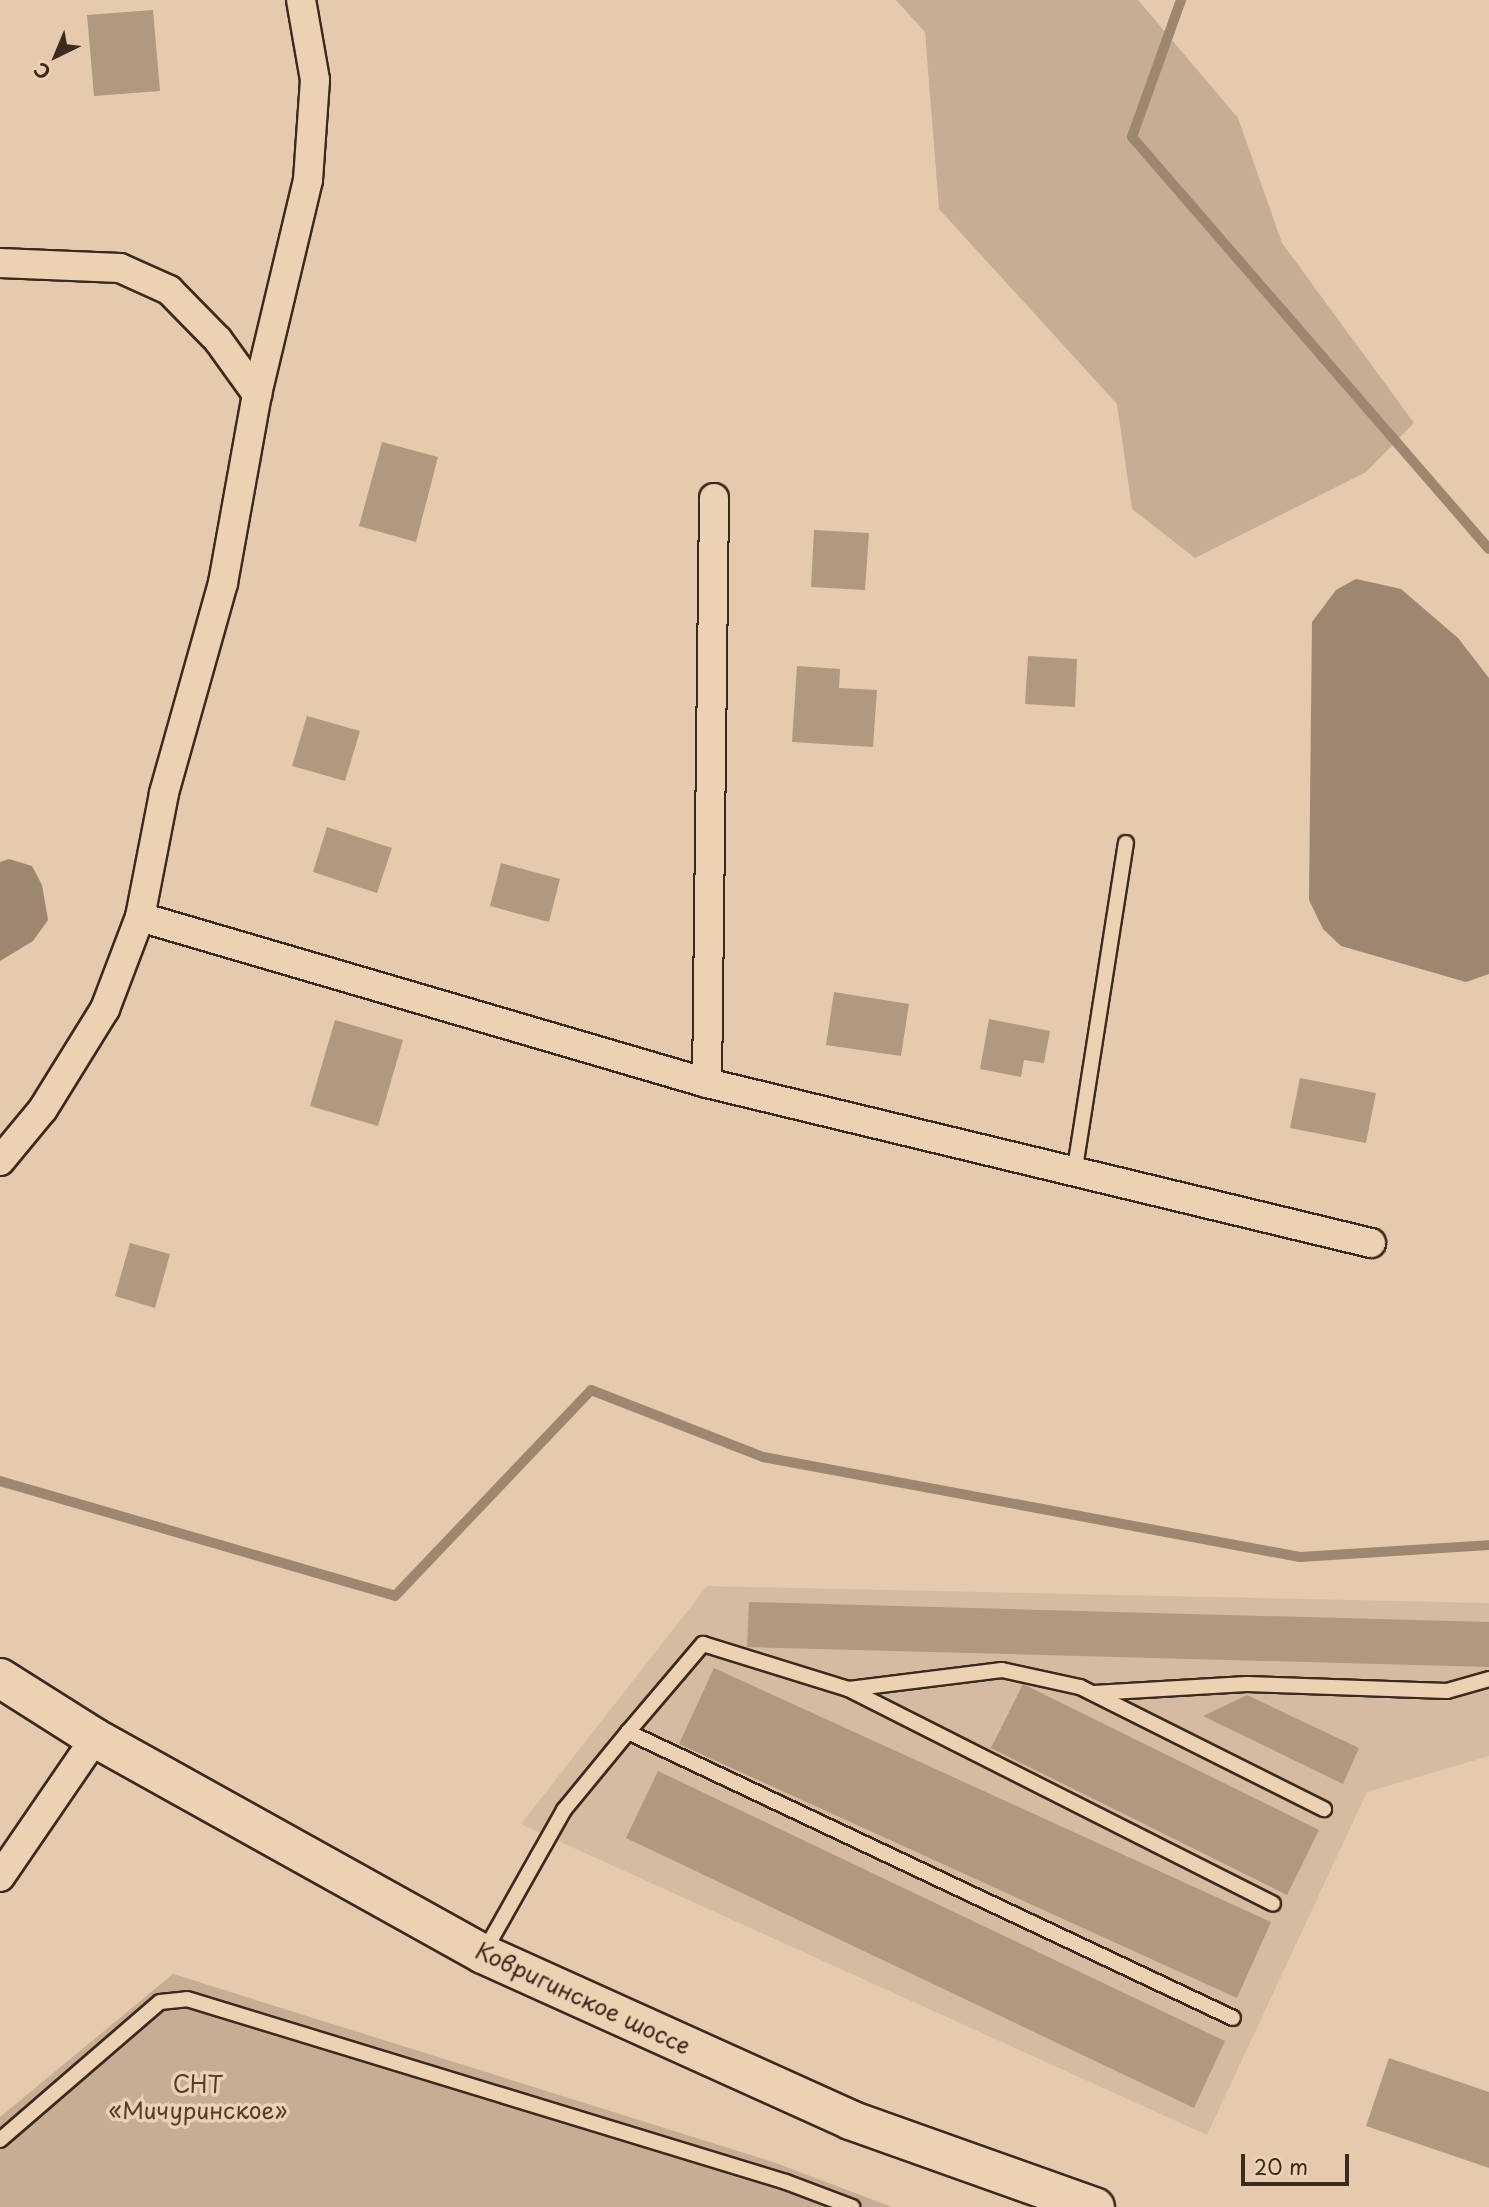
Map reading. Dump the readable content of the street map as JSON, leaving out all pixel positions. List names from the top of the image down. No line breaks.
{"streets":{"main road":["Ковригинское шоссе"]},"parks":["СНТ «Мичуринское»"],"scale_bar":"20 m","north":"bottom left"}
